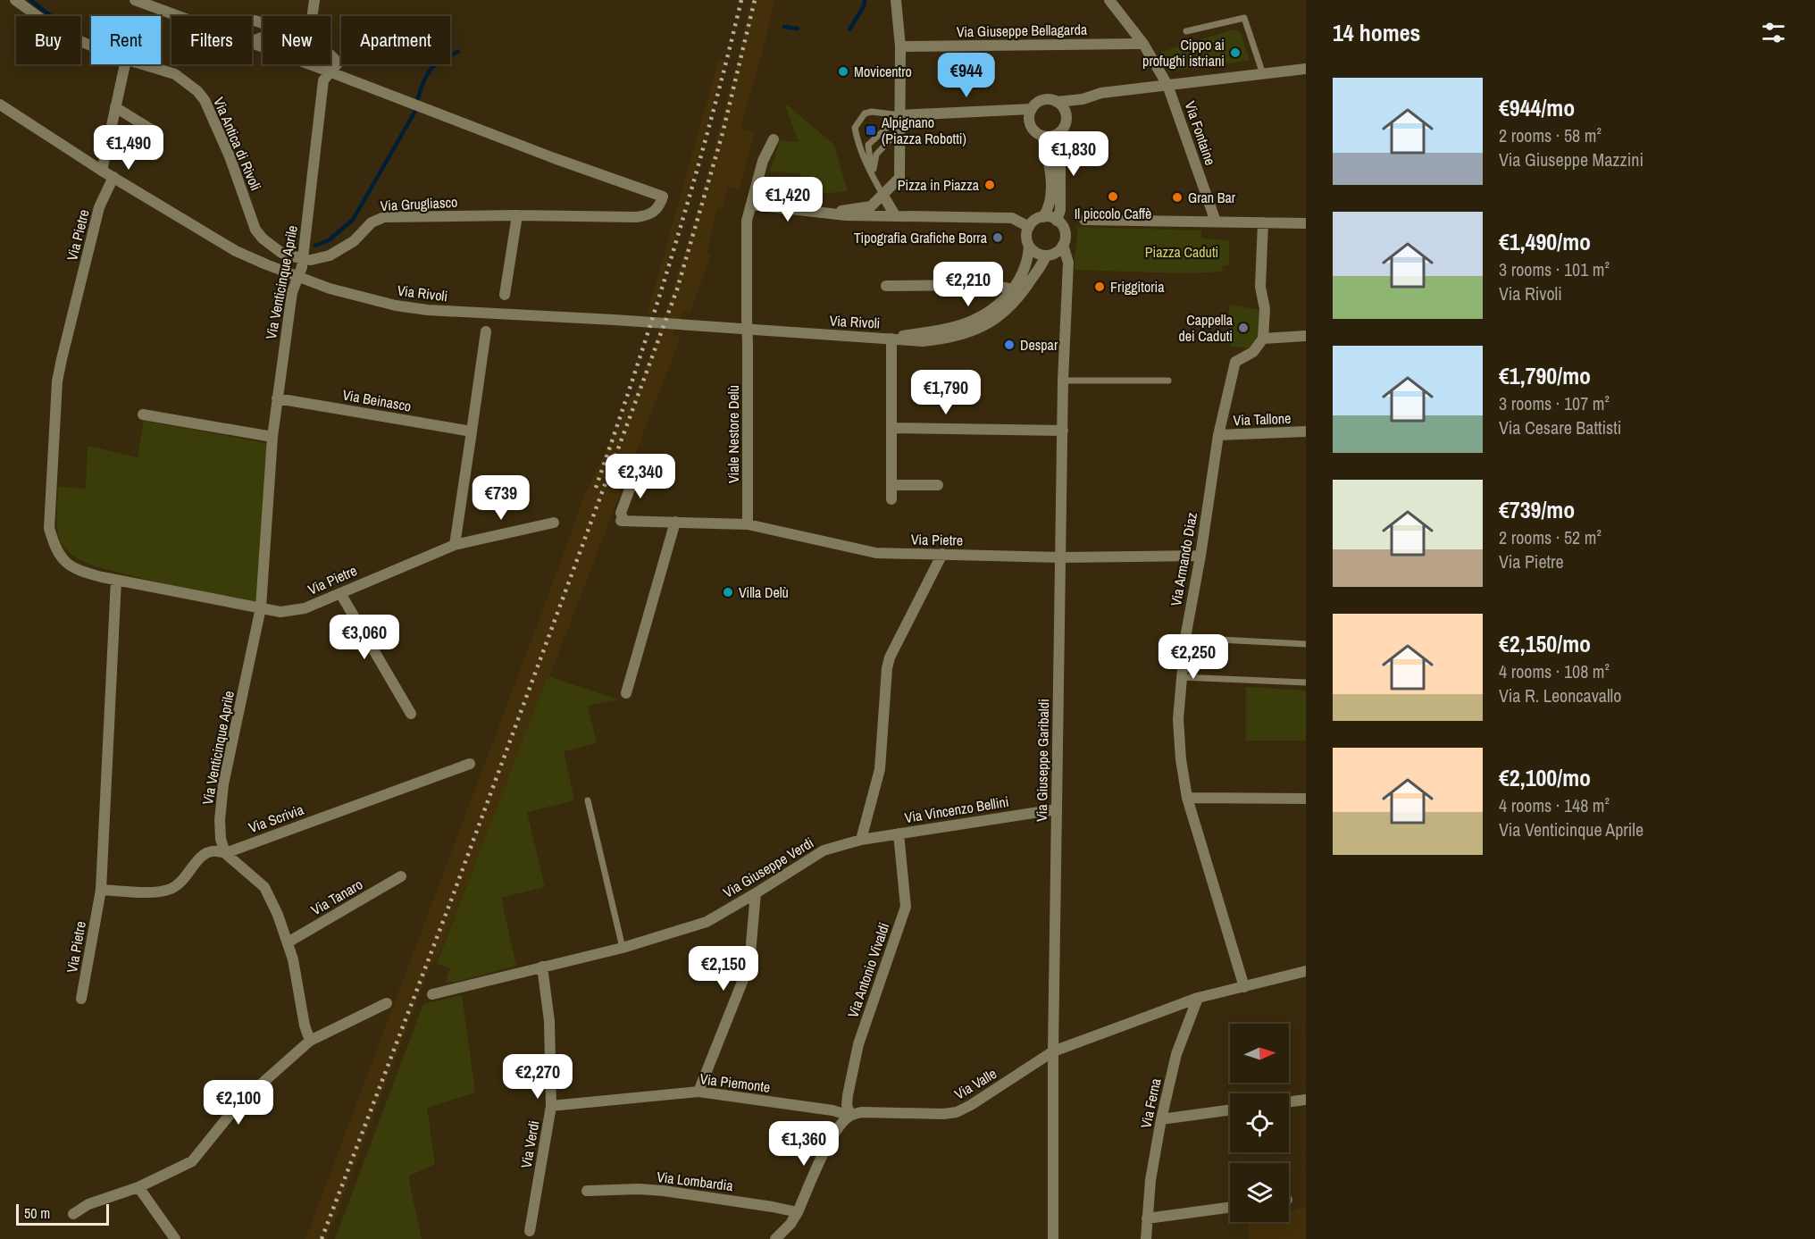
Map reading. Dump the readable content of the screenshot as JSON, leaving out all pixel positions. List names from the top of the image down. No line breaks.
{"streets":{"street":["Via Giuseppe Bellagarda","Via Fontaine","Via Antica di Rivoli","Via Grugliasco","Via Pietre","Via Venticinque Aprile","Via Rivoli","Via Beinasco","Via Tallone","Viale Nestore Delù","Via Armando Diaz","Via Giuseppe Garibaldi","Via Vincenzo Bellini","Via Scrivia","Via Giuseppe Verdi","Via Tanaro","Via Antonio Vivaldi","Via Piemonte","Via Valle","Via Ferna","Via Verdi","Via Lombardia"]},"crossings":[["Via Giuseppe Bellagarda","Via Fontaine"],["Via Antica di Rivoli","Via Grugliasco"],["Via Antica di Rivoli","Via Venticinque Aprile"],["Via Grugliasco","Via Venticinque Aprile"],["Via Pietre","Via Venticinque Aprile"],["Via Pietre","Via Rivoli"],["Via Pietre","Viale Nestore Delù"],["Via Pietre","Via Armando Diaz"],["Via Pietre","Via Giuseppe Garibaldi"],["Via Pietre","Via Scrivia"],["Via Venticinque Aprile","Via Beinasco"],["Via Venticinque Aprile","Via Scrivia"],["Via Rivoli","Via Giuseppe Garibaldi"],["Via Tallone","Via Armando Diaz"],["Via Armando Diaz","Via Valle"],["Via Giuseppe Garibaldi","Via Vincenzo Bellini"],["Via Giuseppe Garibaldi","Via Valle"],["Via Vincenzo Bellini","Via Giuseppe Verdi"],["Via Vincenzo Bellini","Via Antonio Vivaldi"],["Via Giuseppe Verdi","Via Verdi"],["Via Antonio Vivaldi","Via Piemonte"],["Via Antonio Vivaldi","Via Valle"],["Via Piemonte","Via Valle"],["Via Piemonte","Via Verdi"],["Via Valle","Via Ferna"]],"parks":["Piazza Caduti"],"places":{"other":["Cippo ai profughi istriani","Movicentro","Pizza in Piazza","Il piccolo Caffè","Gran Bar","Tipografia Grafiche Borra","Friggitoria","Cappella dei Caduti","Despar","Villa Delù"],"transit":["Alpignano (Piazza Robotti)"]},"scale_bar":"50 m","north":"right","page":{"heading":"14 homes","chip":["Buy","Rent","Filters","New","Apartment"],"price":["€944","€1,490","€1,830","€1,420","€2,210","€1,790","€2,340","€739","€3,060","€2,250","€2,150","€2,270","€2,100","€1,360"],"list":[{"name":"€944/mo","note":"2 rooms · 58 m² · Via Giuseppe Mazzini"},{"name":"€1,490/mo","note":"3 rooms · 101 m² · Via Rivoli"},{"name":"€1,790/mo","note":"3 rooms · 107 m² · Via Cesare Battisti"},{"name":"€739/mo","note":"2 rooms · 52 m² · Via Pietre"},{"name":"€2,150/mo","note":"4 rooms · 108 m² · Via R. Leoncavallo"},{"name":"€2,100/mo","note":"4 rooms · 148 m² · Via Venticinque Aprile"}],"scale":"50 m"}}
